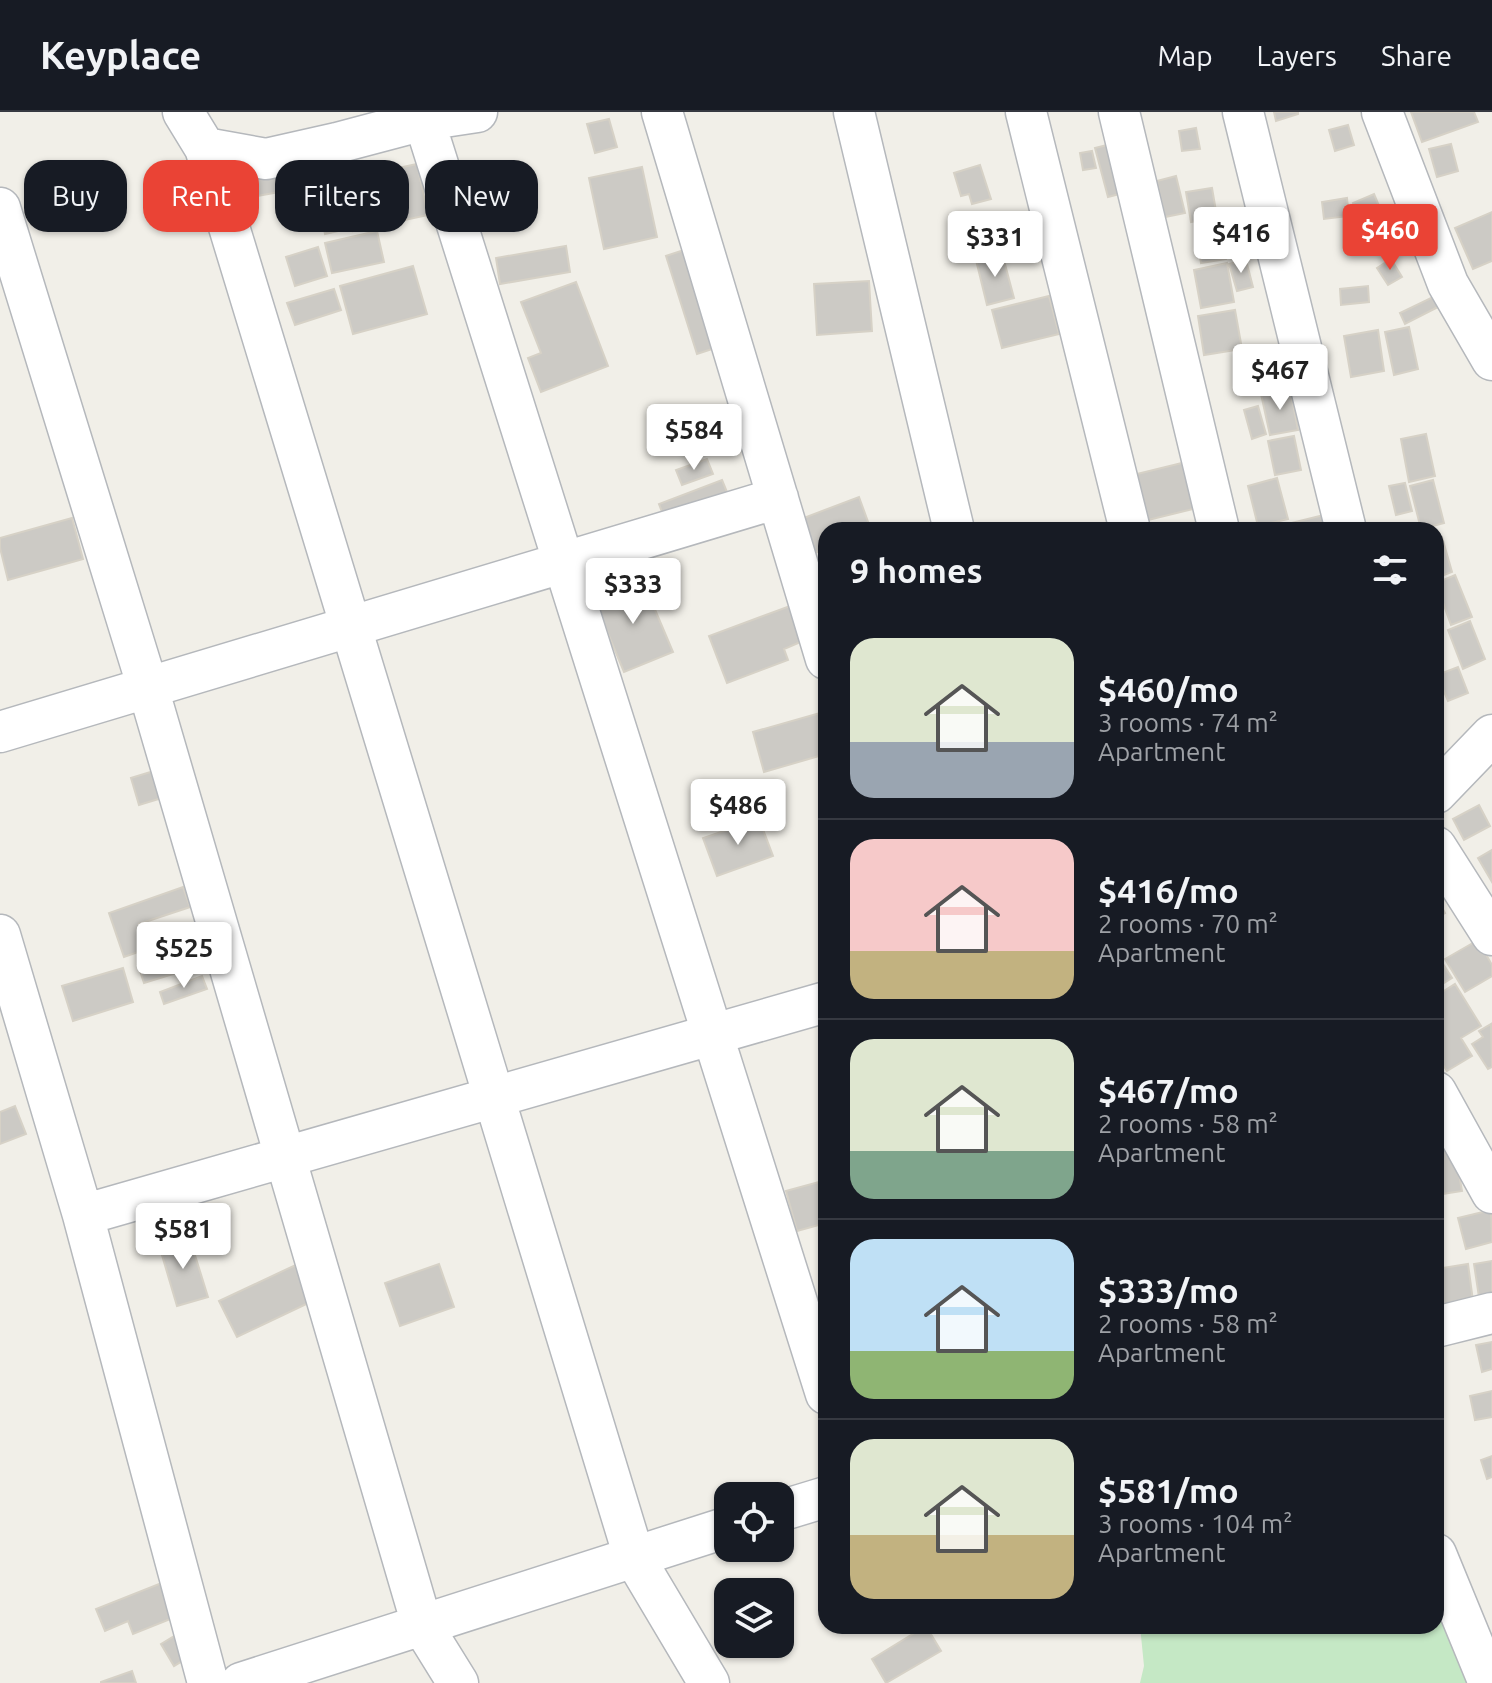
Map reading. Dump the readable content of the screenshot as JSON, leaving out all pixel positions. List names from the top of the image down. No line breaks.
{"page":{"header":"Keyplace","nav":["Map","Layers","Share"],"chip":["Buy","Rent","Filters","New"],"price":["$460","$416","$331","$467","$584","$333","$486","$525","$581"],"heading":"9 homes","list":[{"name":"$460/mo","note":"3 rooms · 74 m² · Apartment"},{"name":"$416/mo","note":"2 rooms · 70 m² · Apartment"},{"name":"$467/mo","note":"2 rooms · 58 m² · Apartment"},{"name":"$333/mo","note":"2 rooms · 58 m² · Apartment"},{"name":"$581/mo","note":"3 rooms · 104 m² · Apartment"}]}}
